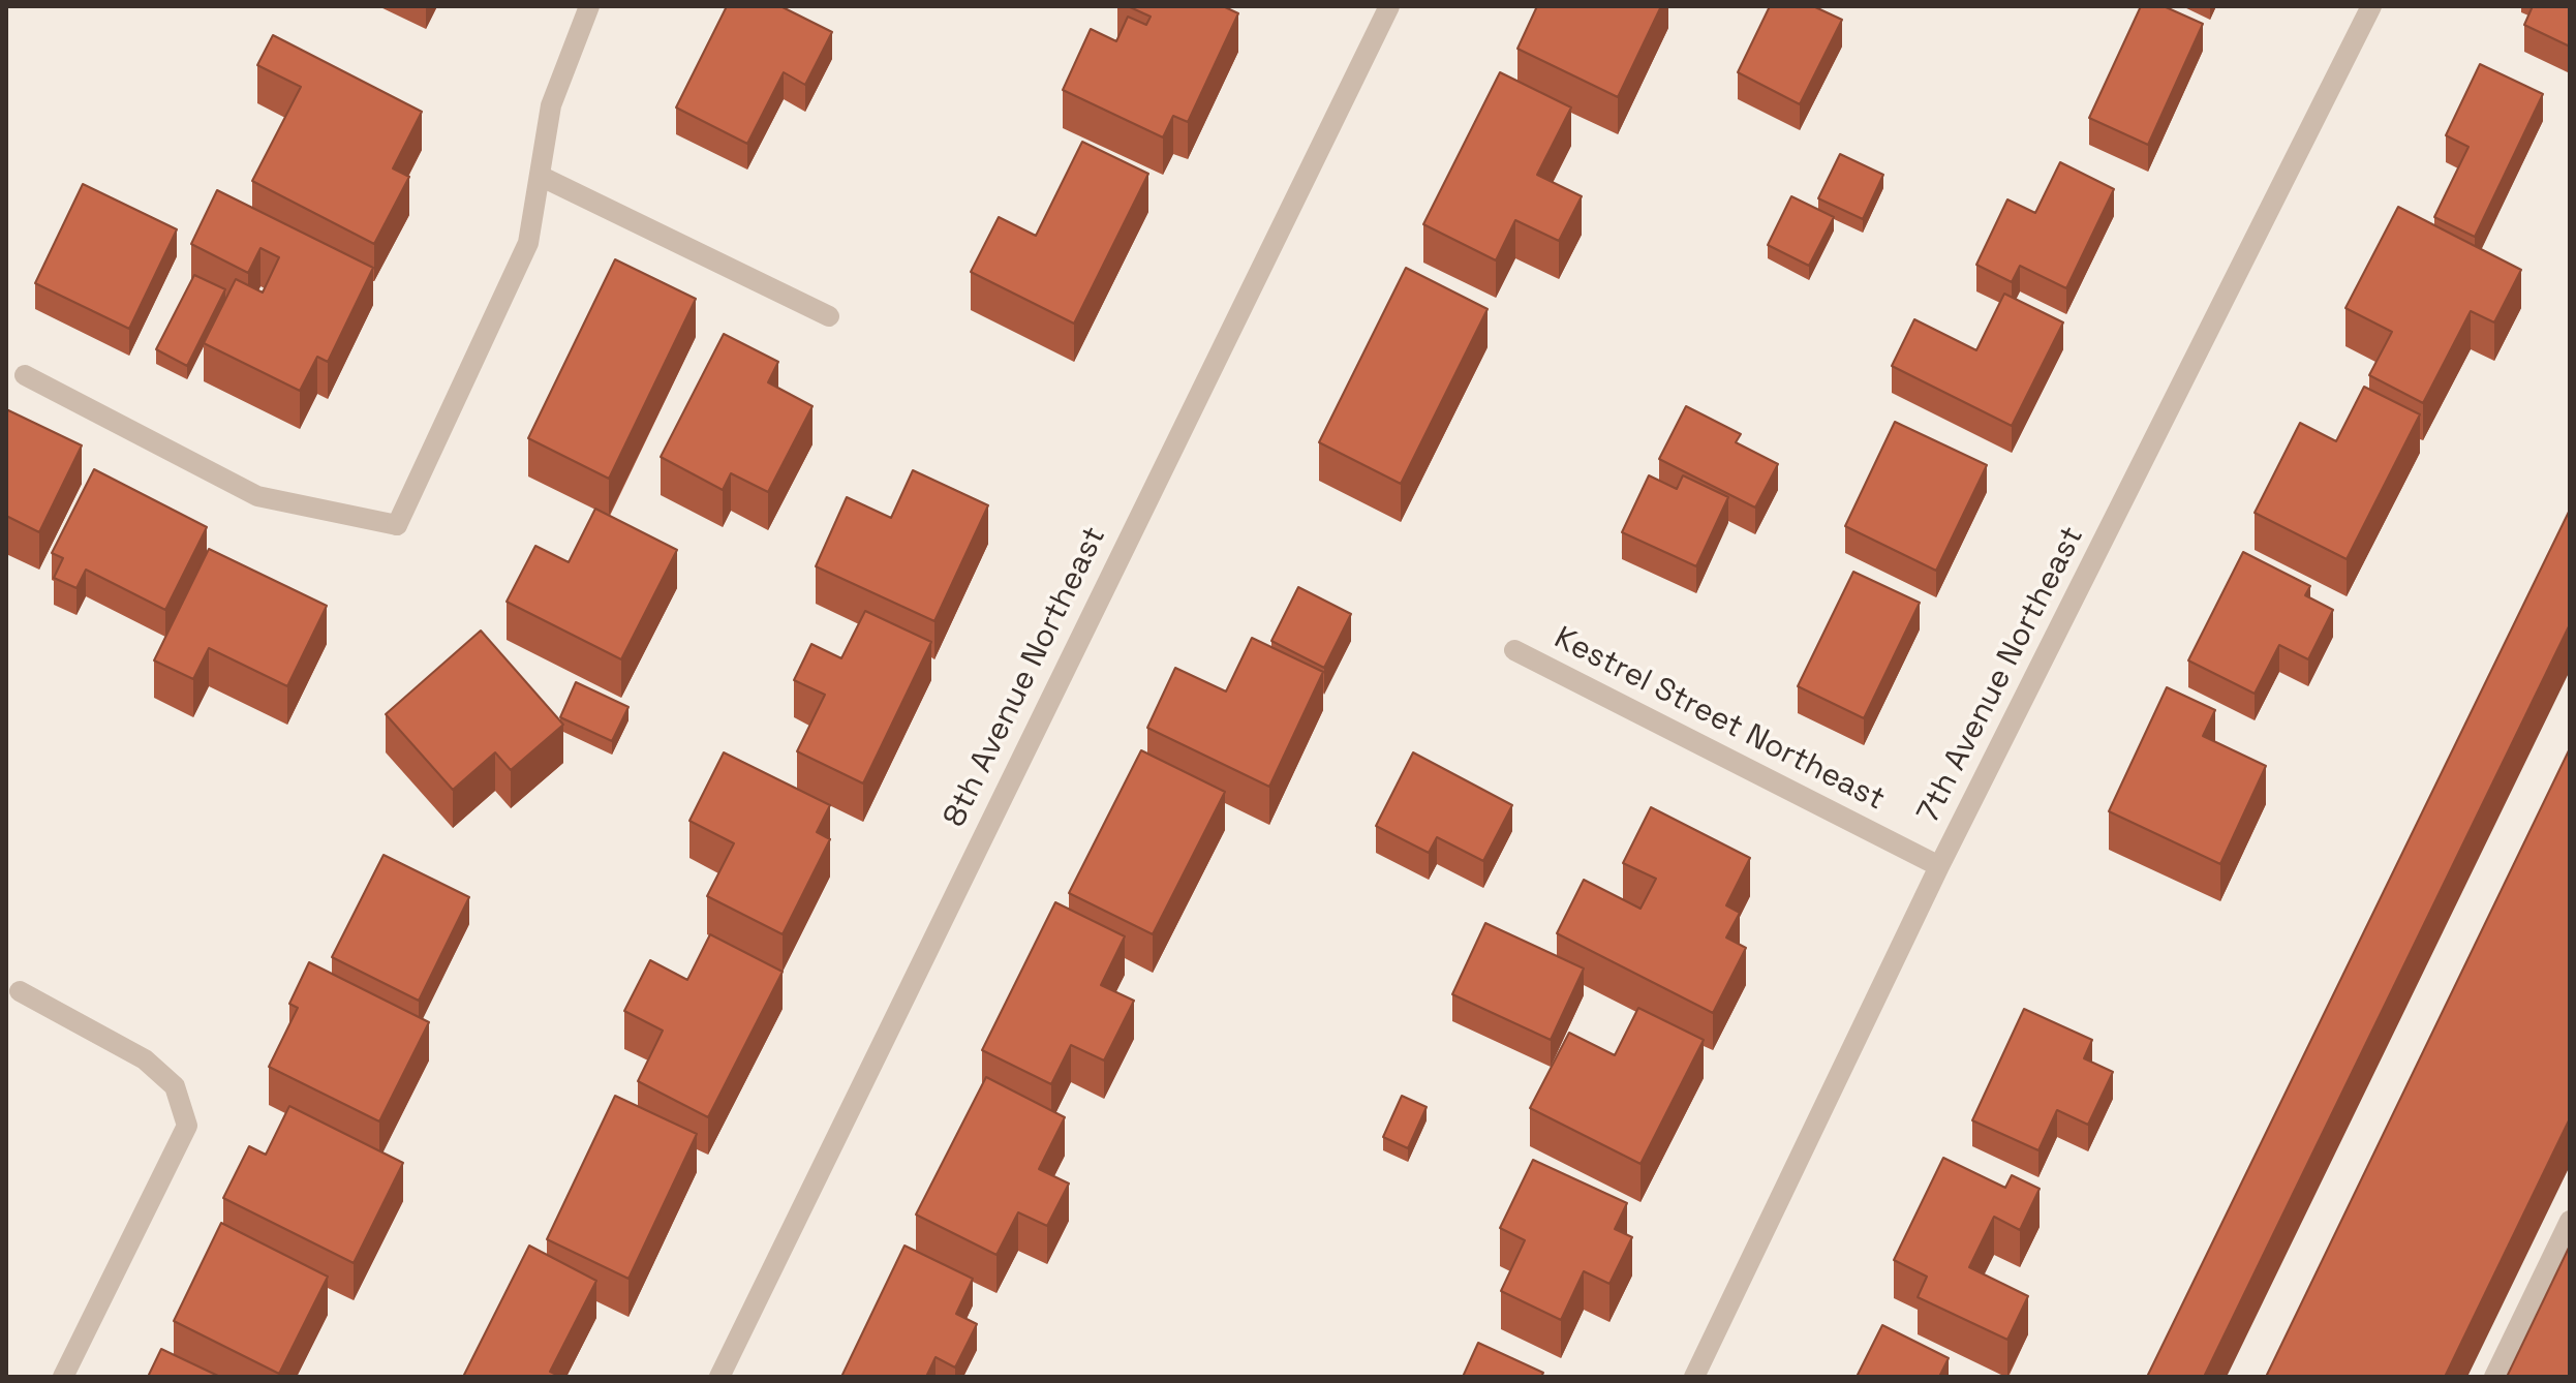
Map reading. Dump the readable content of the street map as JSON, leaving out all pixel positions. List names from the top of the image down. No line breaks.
{"streets":{"street":["7th Avenue Northeast","8th Avenue Northeast","Kestrel Street Northeast"]},"crossings":[["7th Avenue Northeast","Kestrel Street Northeast"]]}
